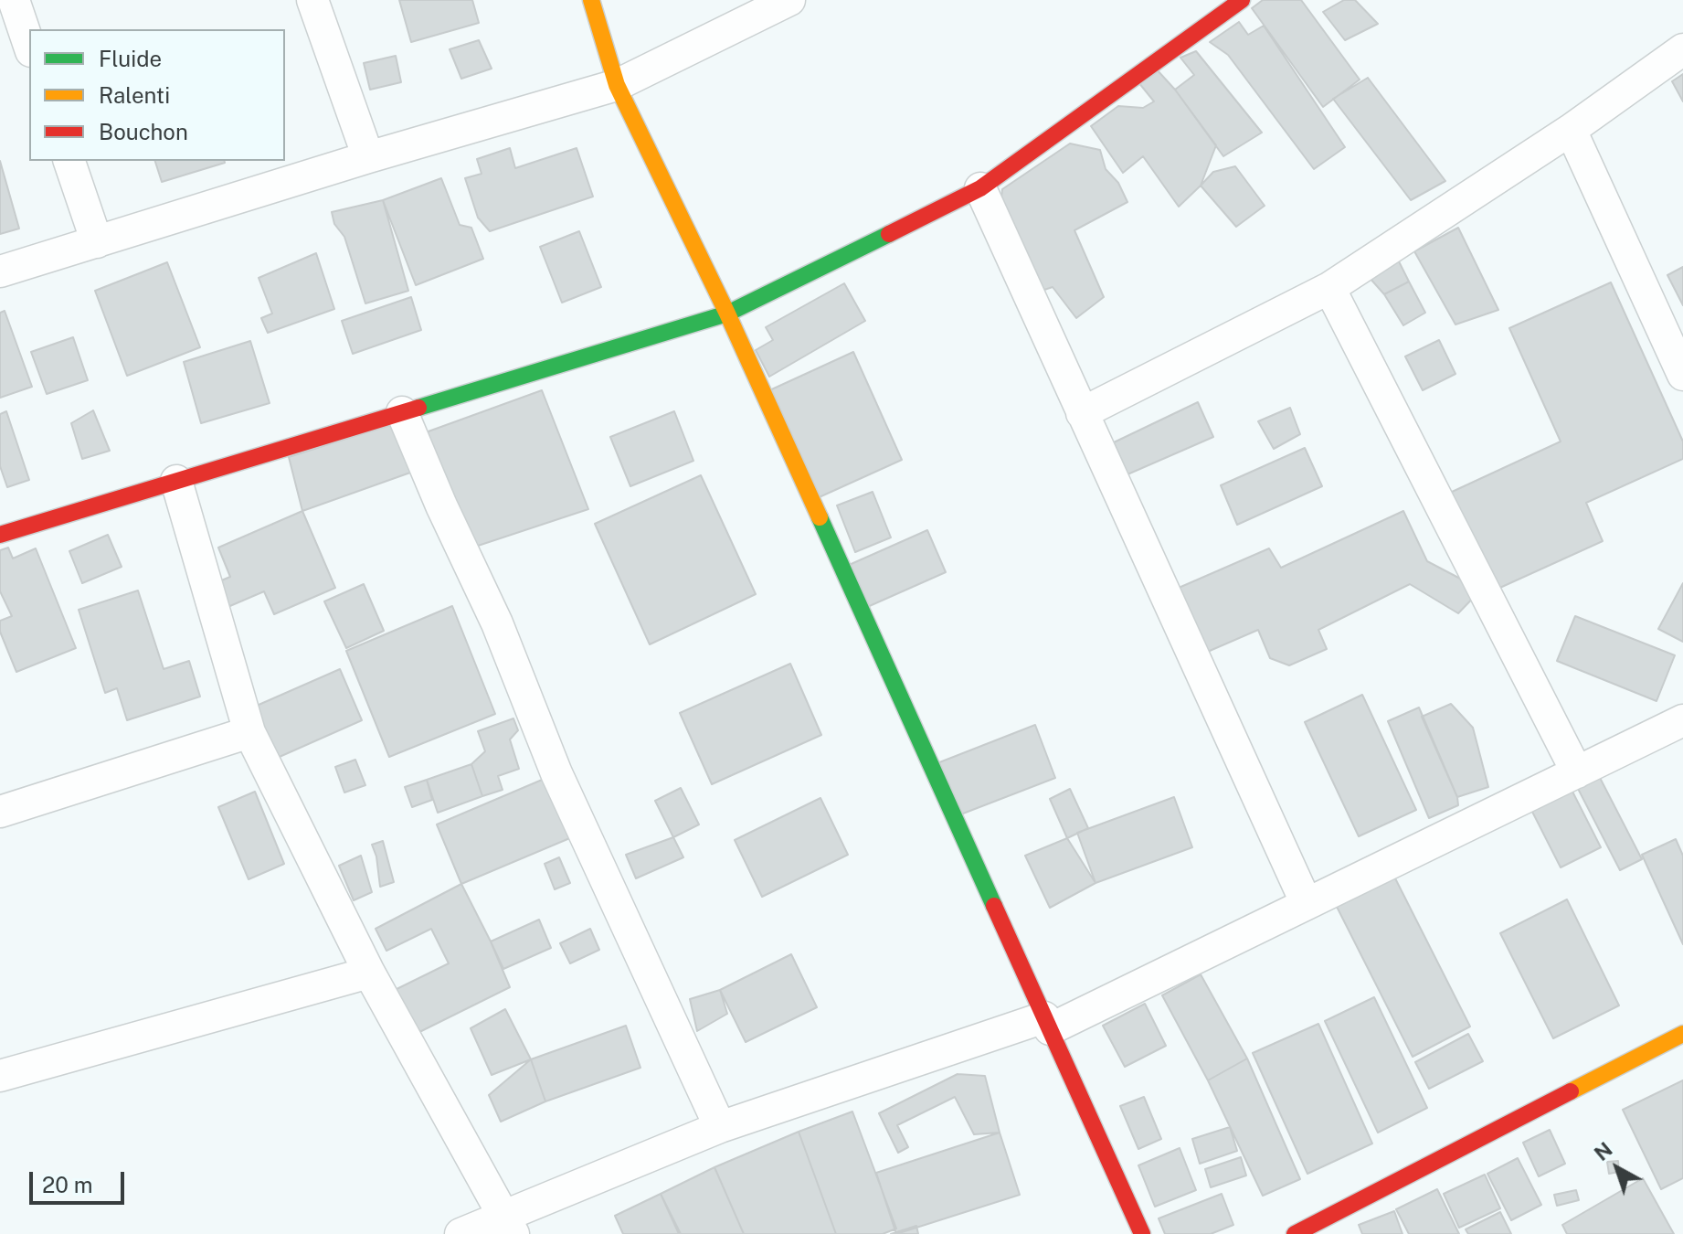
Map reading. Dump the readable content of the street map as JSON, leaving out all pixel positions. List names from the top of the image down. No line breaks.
{"legend":["Fluide","Ralenti","Bouchon"],"scale_bar":"20 m","north":"top left"}
